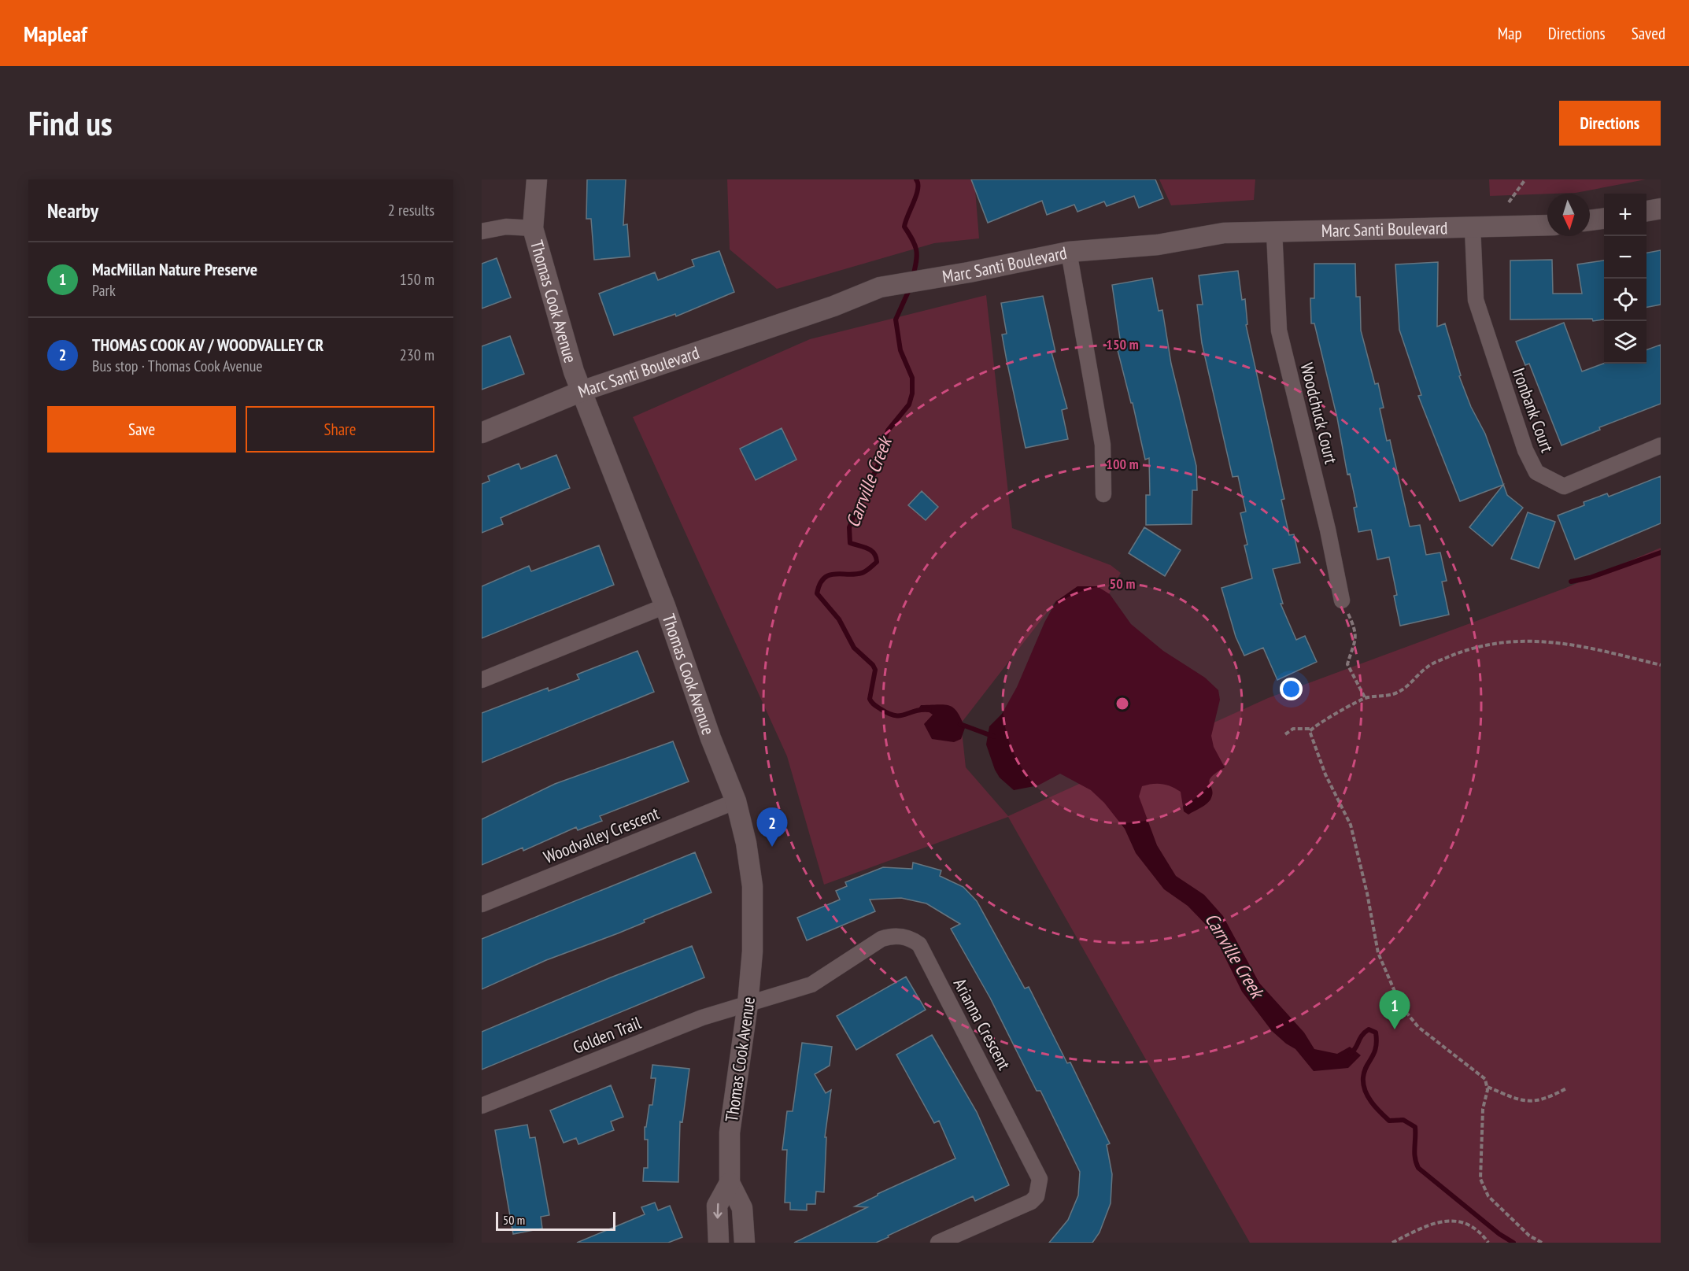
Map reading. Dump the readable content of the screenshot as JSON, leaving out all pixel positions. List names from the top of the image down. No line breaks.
{"streets":{"street":["Marc Santi Boulevard","Thomas Cook Avenue","Ironbank Court","Woodchuck Court","Woodvalley Crescent","Arianna Crescent","Golden Trail"]},"crossings":[["Marc Santi Boulevard","Thomas Cook Avenue"],["Marc Santi Boulevard","Ironbank Court"],["Marc Santi Boulevard","Woodchuck Court"],["Thomas Cook Avenue","Woodvalley Crescent"],["Thomas Cook Avenue","Arianna Crescent"],["Thomas Cook Avenue","Golden Trail"],["Arianna Crescent","Golden Trail"]],"water":["Carrville Creek"],"scale_bar":"50 m","north":"bottom","page":{"header":"Mapleaf","nav":["Map","Directions","Saved"],"buttons":["Directions",["Save","Share"]],"title":"Find us","heading":["Nearby","2 results"],"map_buttons":["+","−"],"list":[{"mark":"1","name":"MacMillan Nature Preserve","note":"Park","value":"150 m"},{"mark":"2","name":"THOMAS COOK AV / WOODVALLEY CR","note":"Bus stop · Thomas Cook Avenue","value":"230 m"}],"pins":["2","1"],"scale":"50 m"},"rings":["150 m","100 m","50 m"]}
